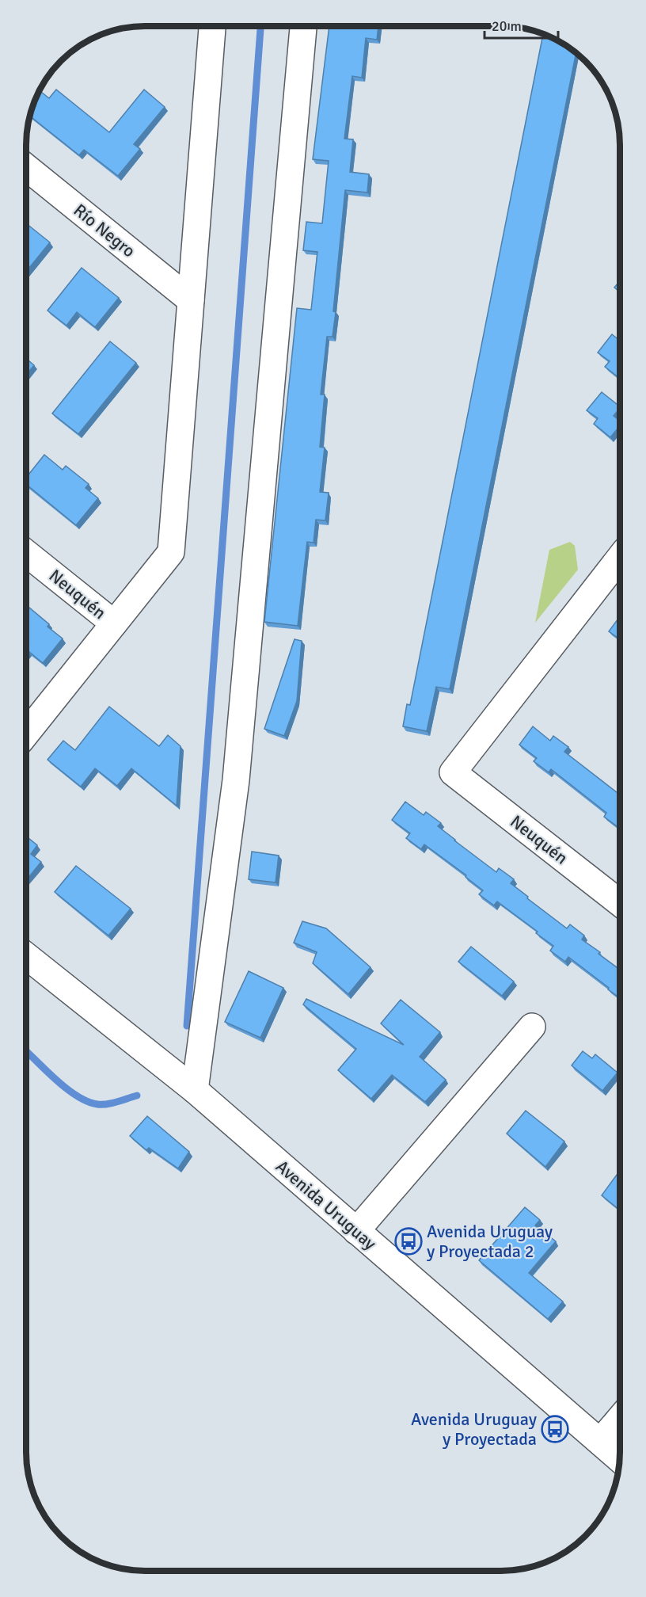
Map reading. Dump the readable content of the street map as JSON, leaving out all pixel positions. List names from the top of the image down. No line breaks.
{"streets":{"street":["Río Negro","Neuquén","Avenida Uruguay"]},"places":{"bus stop":["Avenida Uruguay y Proyectada 2","Avenida Uruguay y Proyectada"]},"scale_bar":"20 m"}
